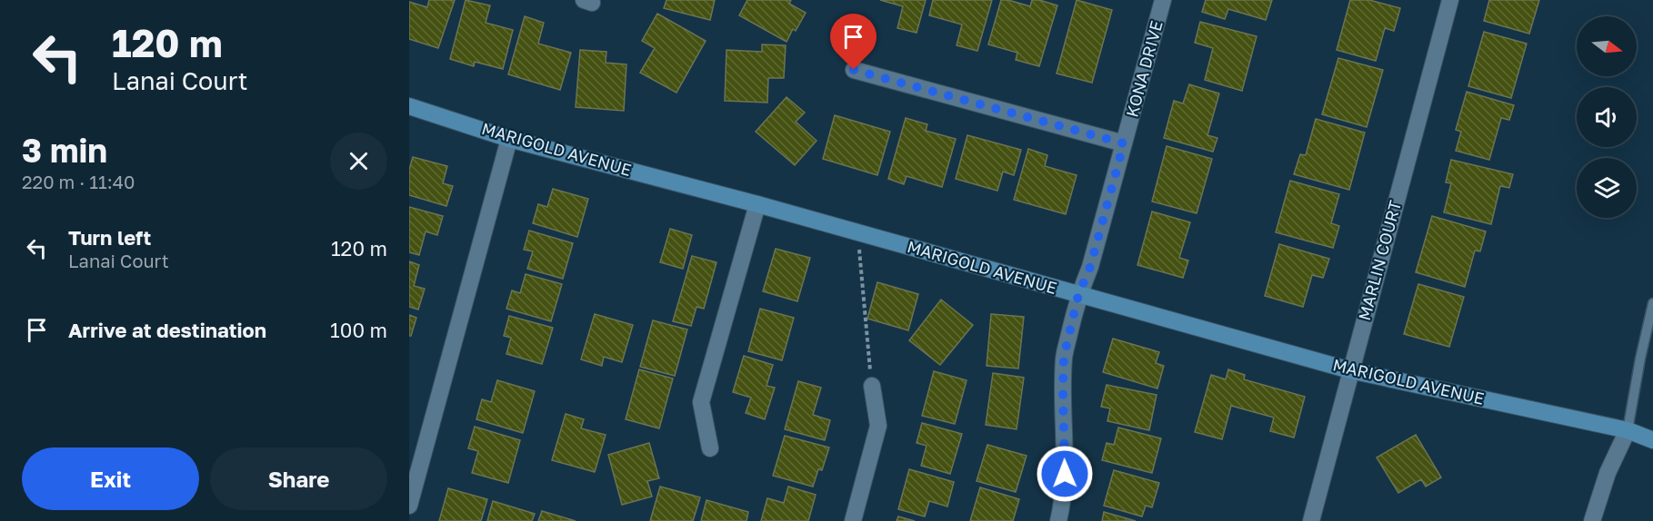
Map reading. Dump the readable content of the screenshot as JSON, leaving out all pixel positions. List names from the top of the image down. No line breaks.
{"streets":{"street":["KONA DRIVE","MARIGOLD AVENUE","MARLIN COURT"]},"crossings":[["KONA DRIVE","MARIGOLD AVENUE"],["MARIGOLD AVENUE","MARLIN COURT"]],"north":"right","page":{"turn":["120 m","Lanai Court"],"heading":["3 min","220 m · 11:40"],"list":[{"name":"Turn left","note":"Lanai Court","value":"120 m"},{"name":"Arrive at destination","value":"100 m"}],"buttons":["Exit","Share"]}}
